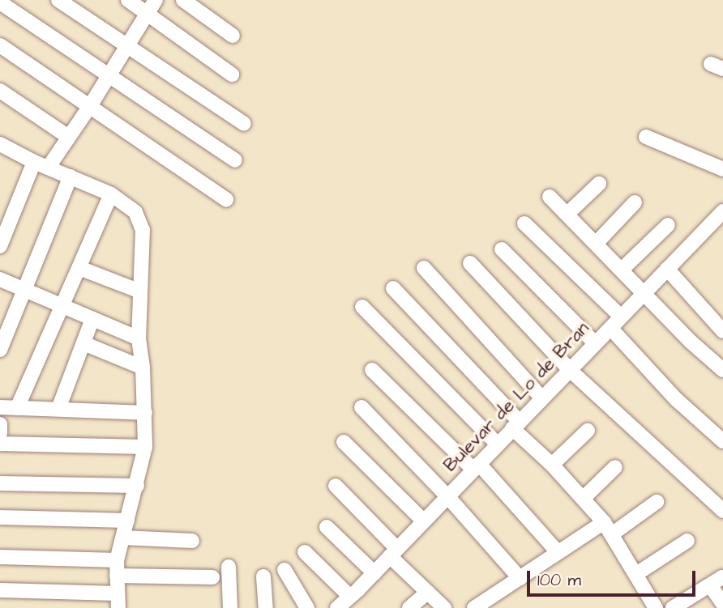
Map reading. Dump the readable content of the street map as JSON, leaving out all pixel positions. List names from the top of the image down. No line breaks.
{"streets":{"street":["Bulevar de Lo de Bran"]},"scale_bar":"100 m"}
